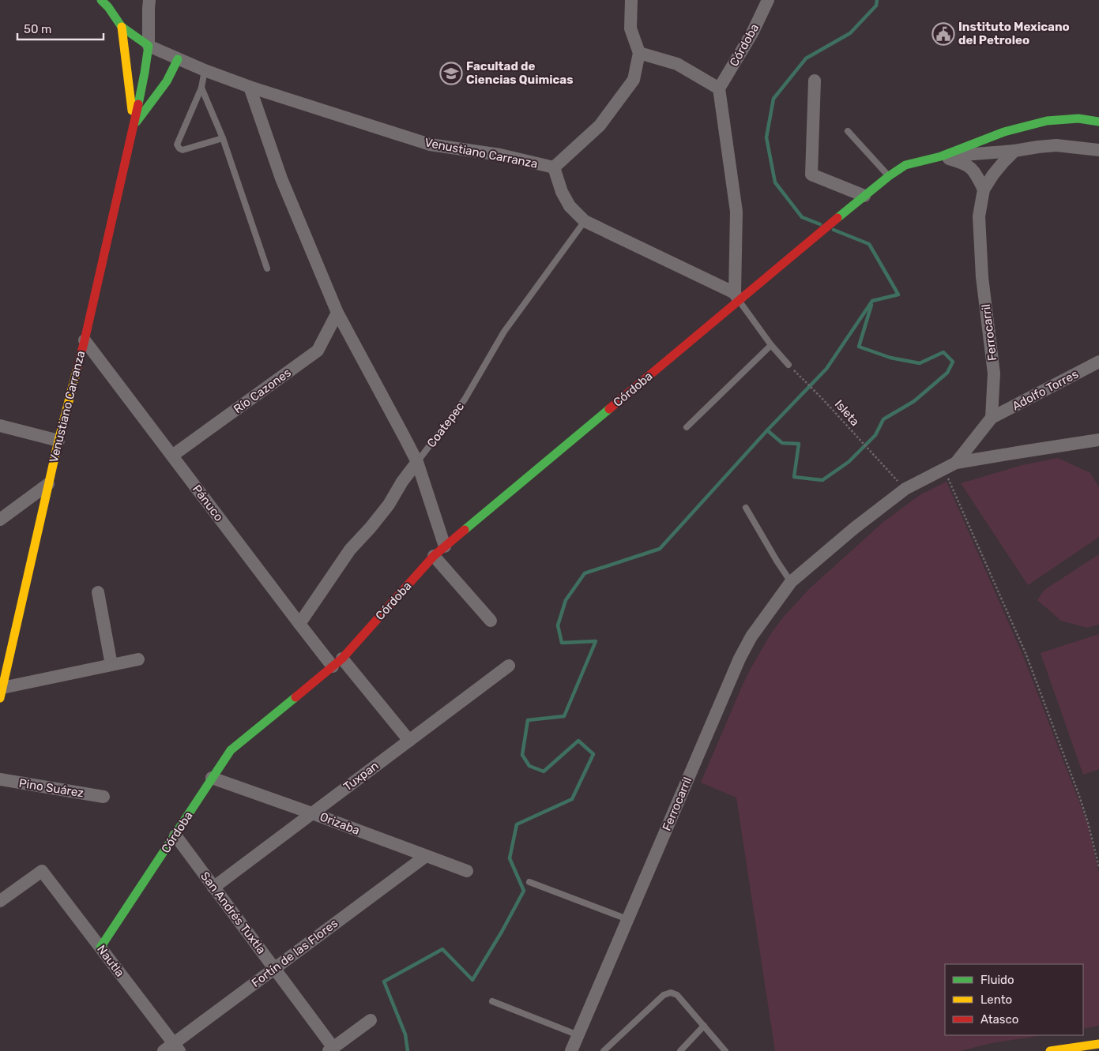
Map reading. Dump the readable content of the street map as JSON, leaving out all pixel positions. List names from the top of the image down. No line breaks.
{"streets":{"street":["Córdoba","Venustiano Carranza","Ferrocarril","Adolfo Torres","Río Cazones","Coatepec","Pánuco","Tuxpan","Pino Suárez","Orizaba","San Andrés Tuxtla","Fortín de las Flores","Nautla"],"path":["Isleta"]},"crossings":[["Córdoba","Venustiano Carranza"],["Córdoba","Pánuco"],["Córdoba","Orizaba"],["Córdoba","San Andrés Tuxtla"],["Córdoba","Nautla"],["Venustiano Carranza","Coatepec"],["Venustiano Carranza","Pánuco"],["Ferrocarril","Adolfo Torres"],["Ferrocarril","Isleta"],["Río Cazones","Pánuco"],["Coatepec","Pánuco"],["Pánuco","Tuxpan"],["Tuxpan","Orizaba"],["Tuxpan","San Andrés Tuxtla"],["Orizaba","Fortín de las Flores"],["San Andrés Tuxtla","Fortín de las Flores"],["Fortín de las Flores","Nautla"]],"places":{"public building":["Instituto Mexicano del Petroleo"],"school or university":["Facultad de Ciencias Quimicas"]},"legend":["Fluido","Lento","Atasco"],"scale_bar":"50 m"}
